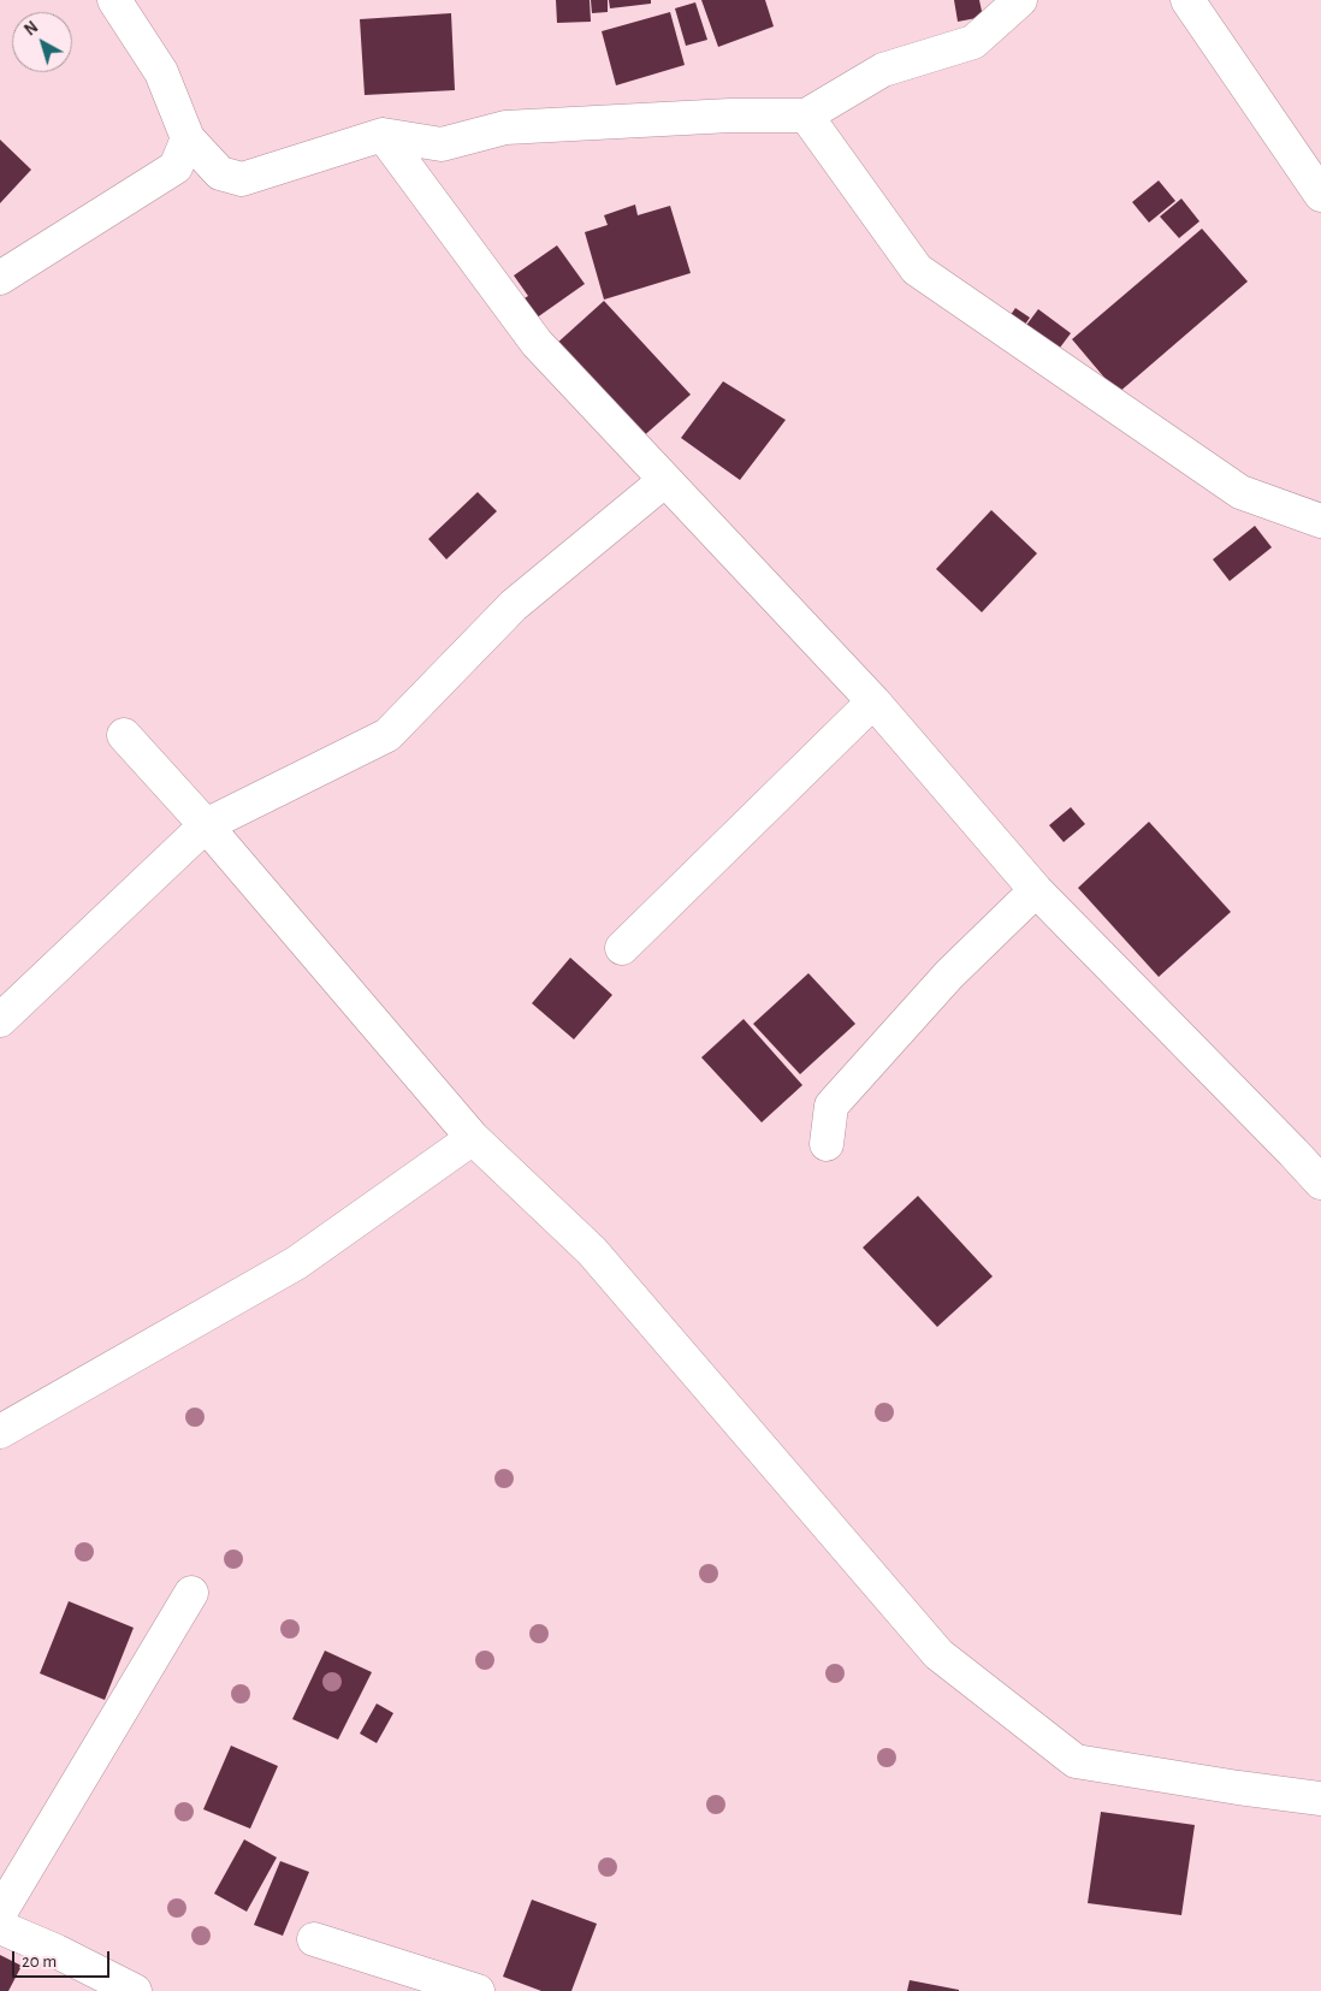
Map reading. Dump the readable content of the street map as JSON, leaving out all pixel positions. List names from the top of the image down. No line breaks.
{"scale_bar":"20 m","north":"top left"}
